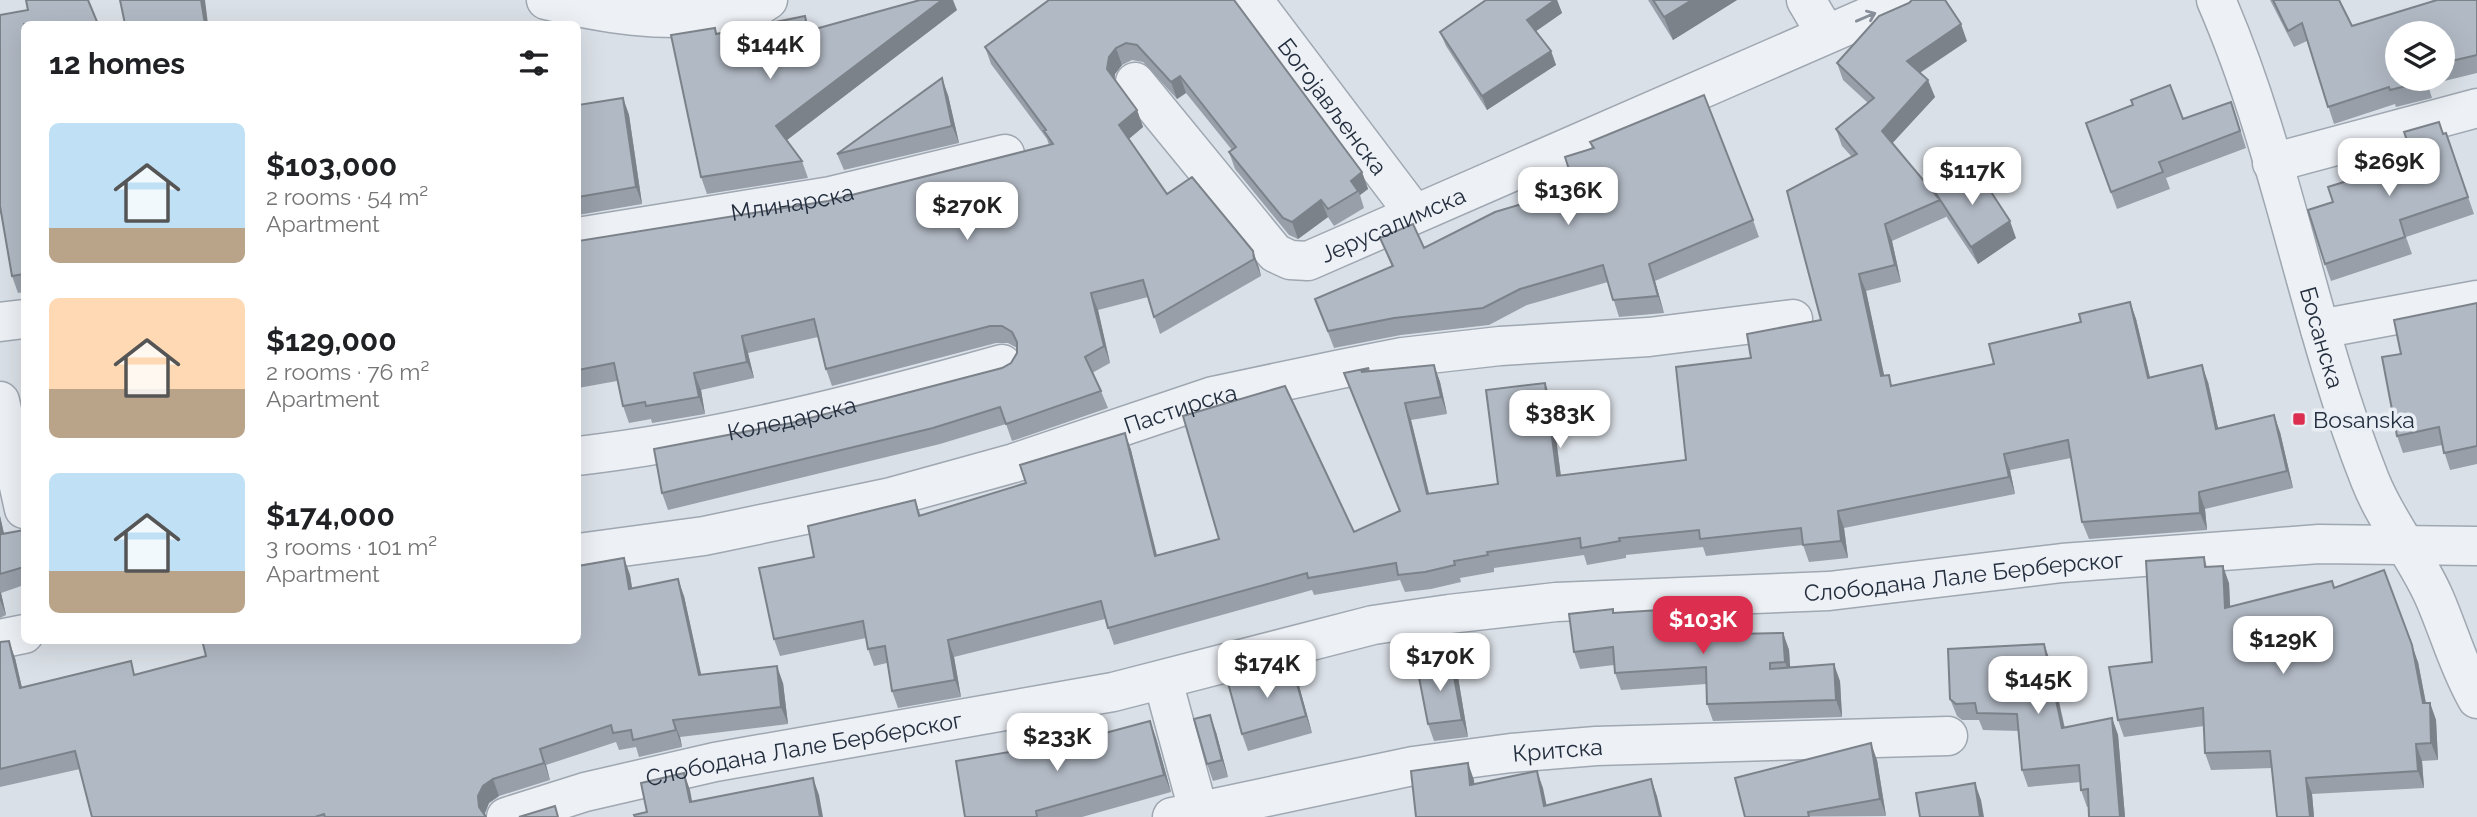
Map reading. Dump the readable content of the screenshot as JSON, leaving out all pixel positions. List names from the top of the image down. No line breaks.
{"streets":{"street":["Богојављенска","Млинарска","Јерусалимска","Босанска","Пастирска","Коледарска","Слободана Лале Берберског","Критска"]},"crossings":[["Богојављенска","Јерусалимска"],["Босанска","Слободана Лале Берберског"]],"places":{"transit":["Bosanska"]},"page":{"price":["$144K","$269K","$117K","$136K","$270K","$383K","$103K","$129K","$170K","$174K","$145K","$233K"],"heading":"12 homes","list":[{"name":"$103,000","note":"2 rooms · 54 m² · Apartment"},{"name":"$129,000","note":"2 rooms · 76 m² · Apartment"},{"name":"$174,000","note":"3 rooms · 101 m² · Apartment"}]}}
